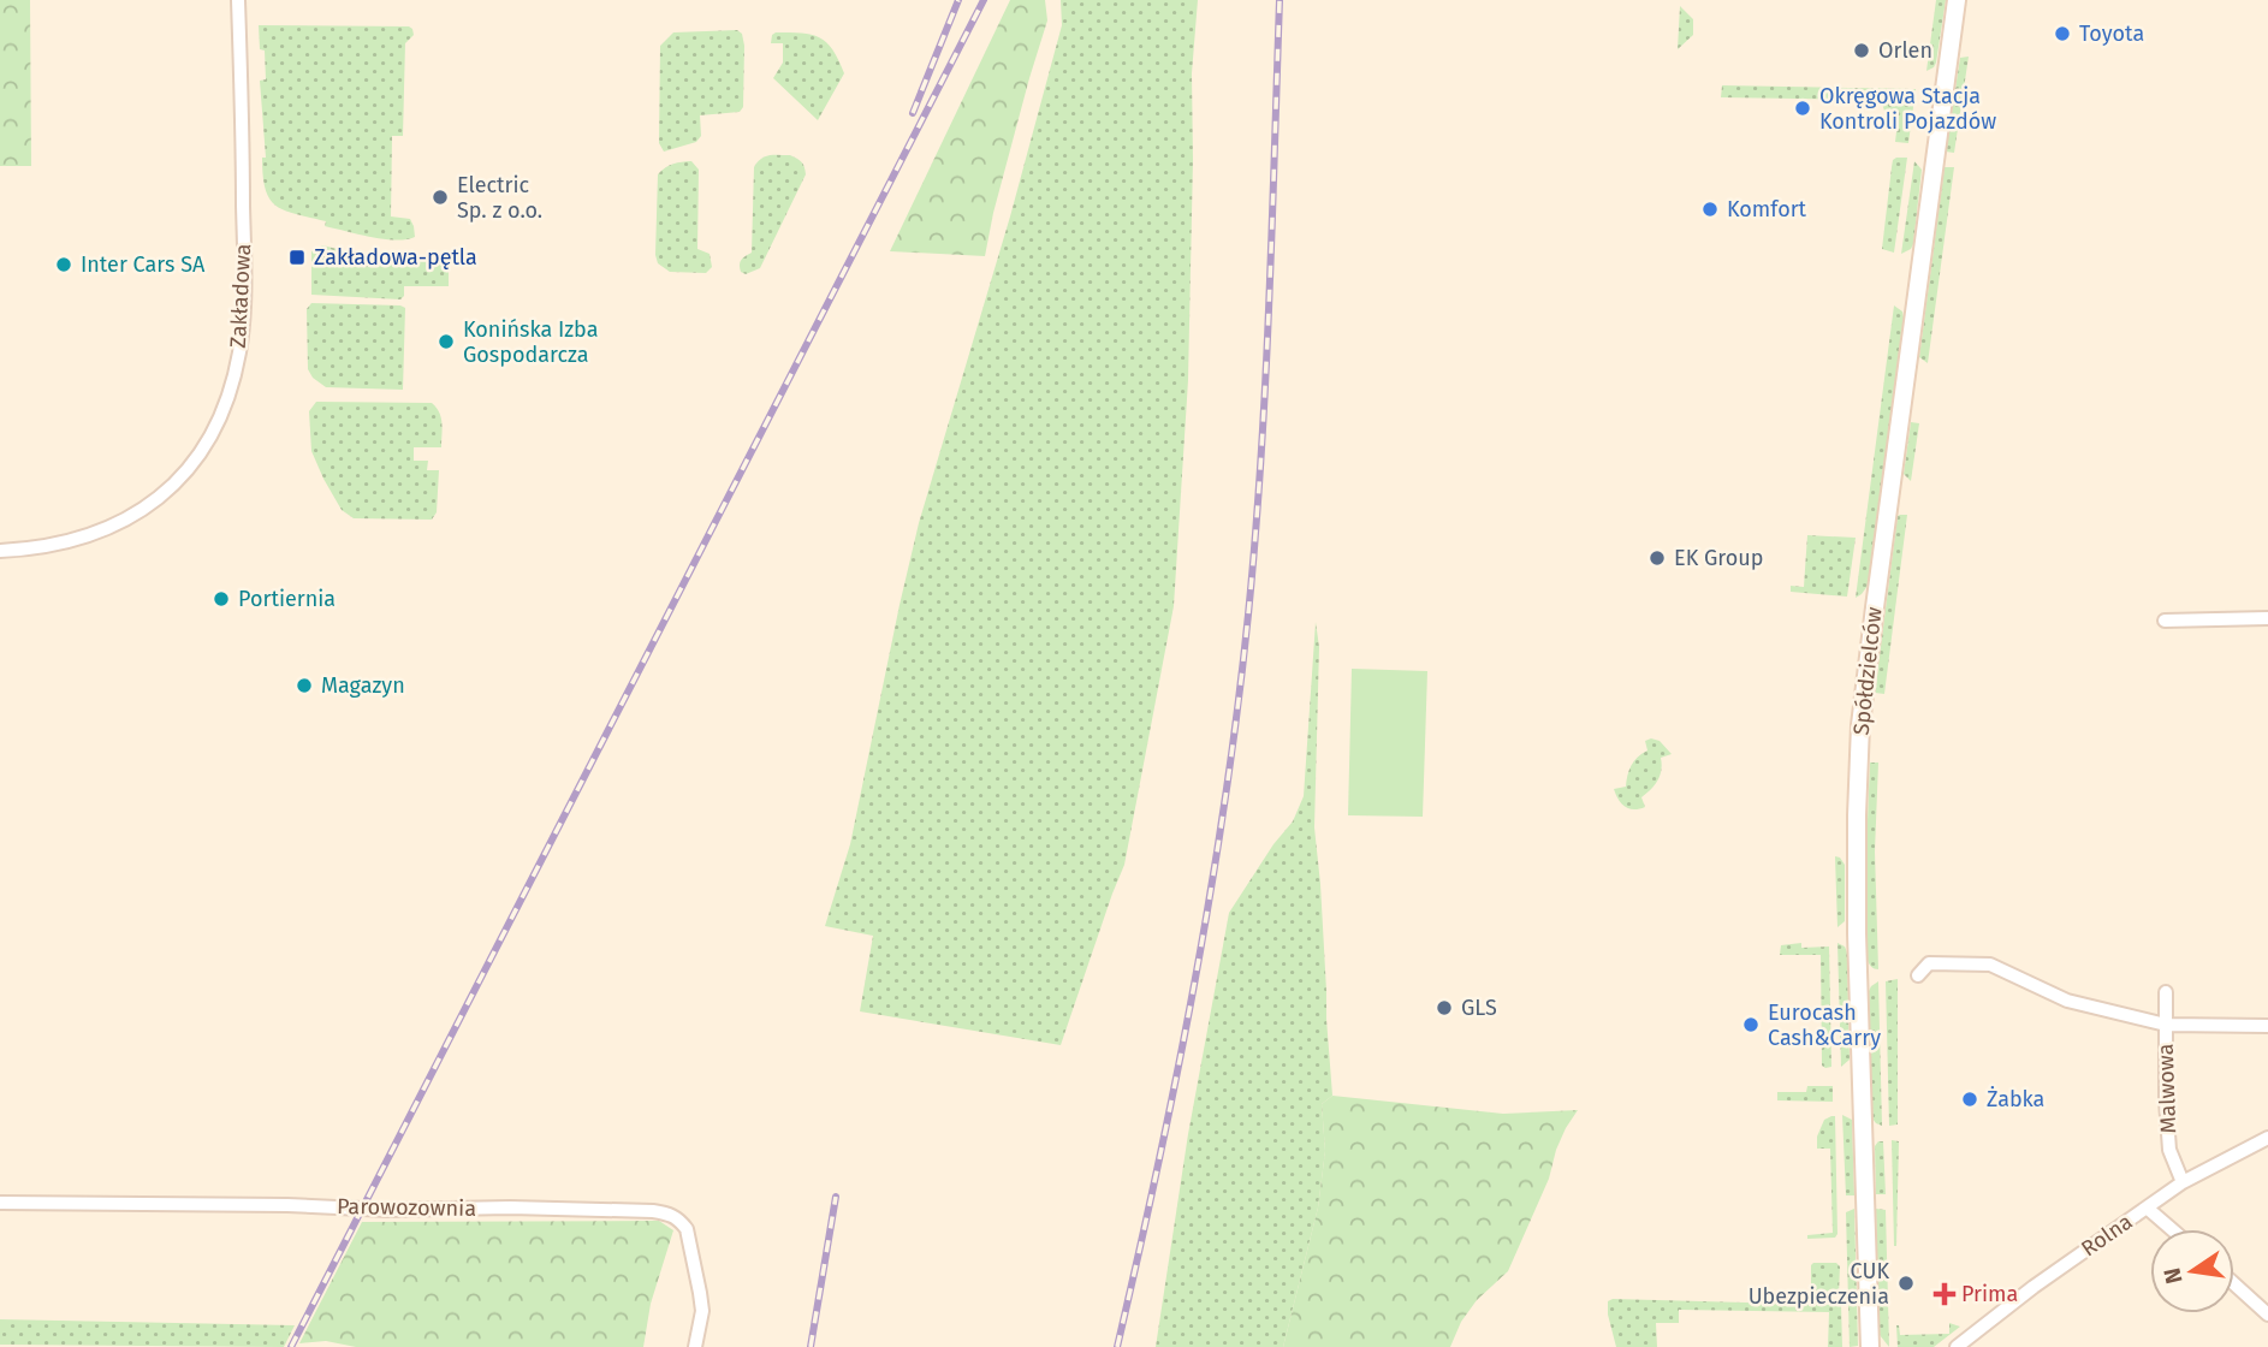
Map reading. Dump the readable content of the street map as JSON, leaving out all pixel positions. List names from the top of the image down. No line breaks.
{"streets":{"street":["Zakładowa","Spółdzielców","Malwowa","Parowozownia","Rolna"]},"crossings":[["Malwowa","Rolna"]],"places":{"other":["Toyota","Orlen","Okręgowa Stacja Kontroli Pojazdów","Electric Sp. z o.o.","Komfort","Inter Cars SA","Konińska Izba Gospodarcza","EK Group","Portiernia","Magazyn","GLS","Eurocash Cash&Carry","Żabka","CUK Ubezpieczenia"],"transit":["Zakładowa-pętla"],"health":["Prima"]},"north":"left"}
